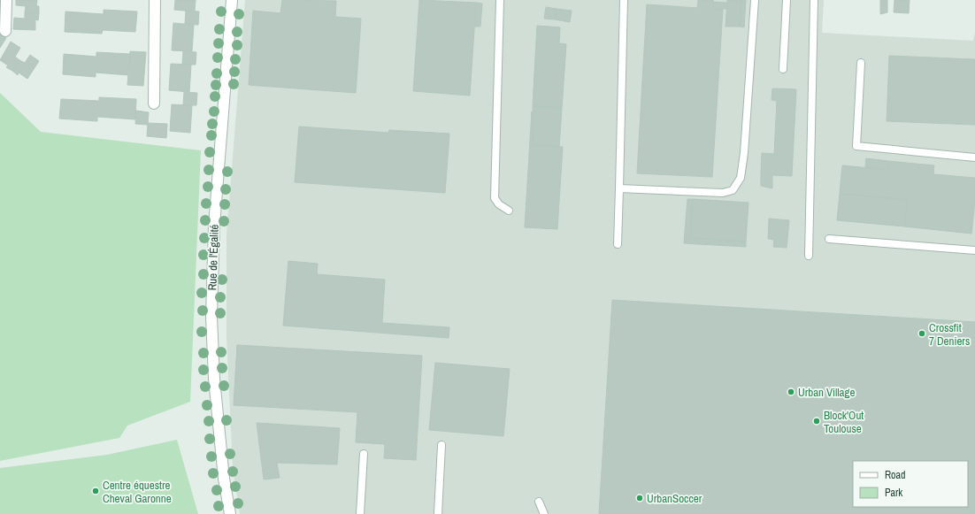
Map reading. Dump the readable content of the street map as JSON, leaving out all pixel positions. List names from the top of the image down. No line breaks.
{"streets":{"street":["Rue de l'Égalité"]},"places":["Crossfit 7 Deniers","Urban Village","Block'Out Toulouse","Centre équestre Cheval Garonne","UrbanSoccer"],"legend":["Road","Park"]}
